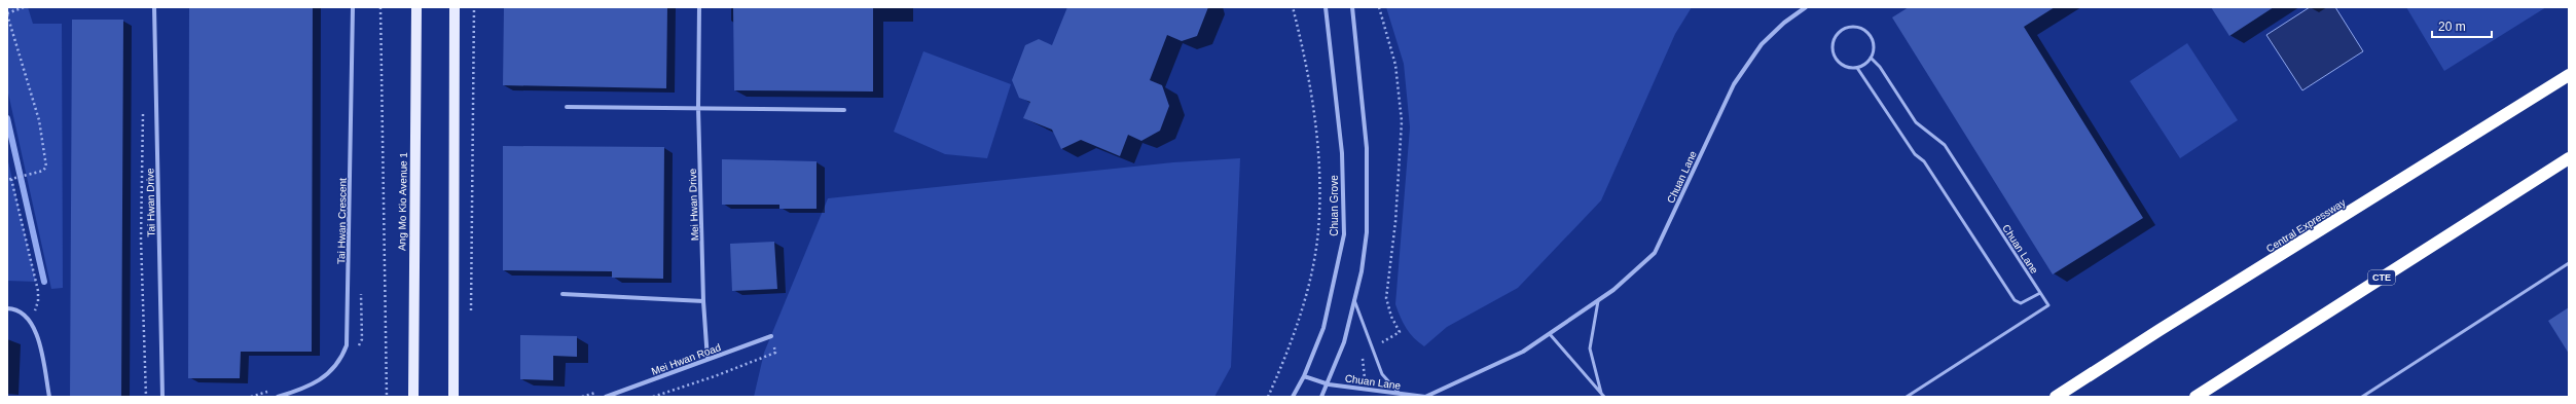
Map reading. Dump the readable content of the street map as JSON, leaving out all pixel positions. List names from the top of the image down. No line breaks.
{"streets":{"highway":["Central Expressway","CTE"],"main road":["Ang Mo Kio Avenue 1"],"street":["Chuan Lane","Tai Hwan Drive","Mei Hwan Drive","Chuan Grove","Tai Hwan Crescent","Mei Hwan Road"]},"crossings":[["Chuan Lane","Chuan Grove"],["Mei Hwan Drive","Mei Hwan Road"]],"scale_bar":"20 m"}
